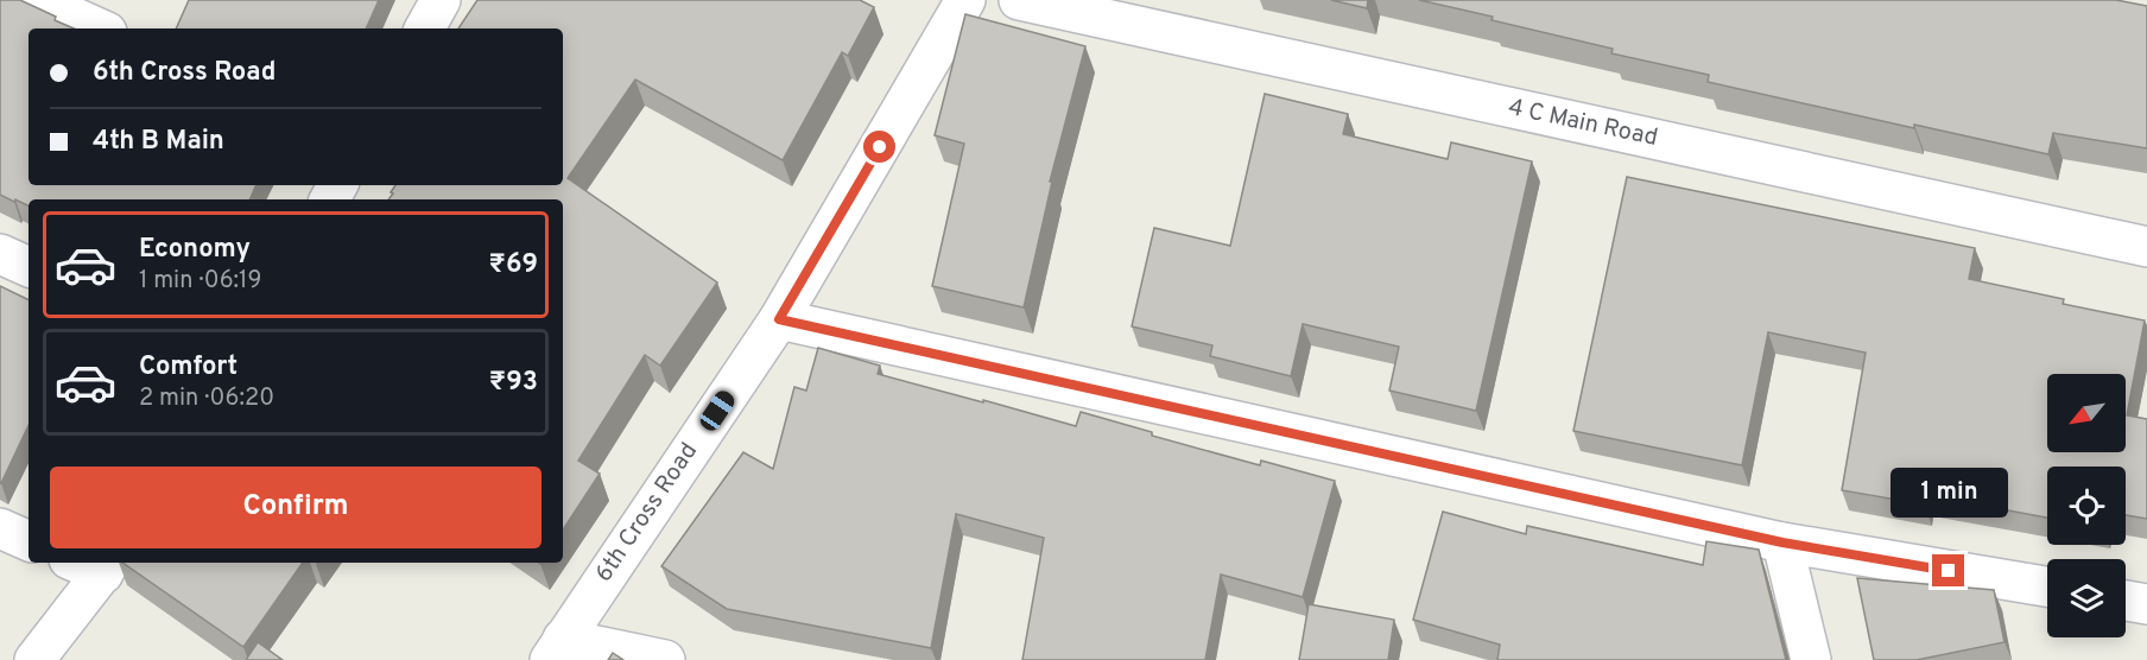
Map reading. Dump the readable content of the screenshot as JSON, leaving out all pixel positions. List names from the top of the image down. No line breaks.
{"streets":{"street":["4 C Main Road","6th Cross Road"]},"north":"bottom left","page":{"banner":["6th Cross Road","4th B Main"],"list":[{"name":"Economy","note":"1 min · 06:19","value":"₹69"},{"name":"Comfort","note":"2 min · 06:20","value":"₹93"}],"buttons":"Confirm","bubble":"1 min"}}
